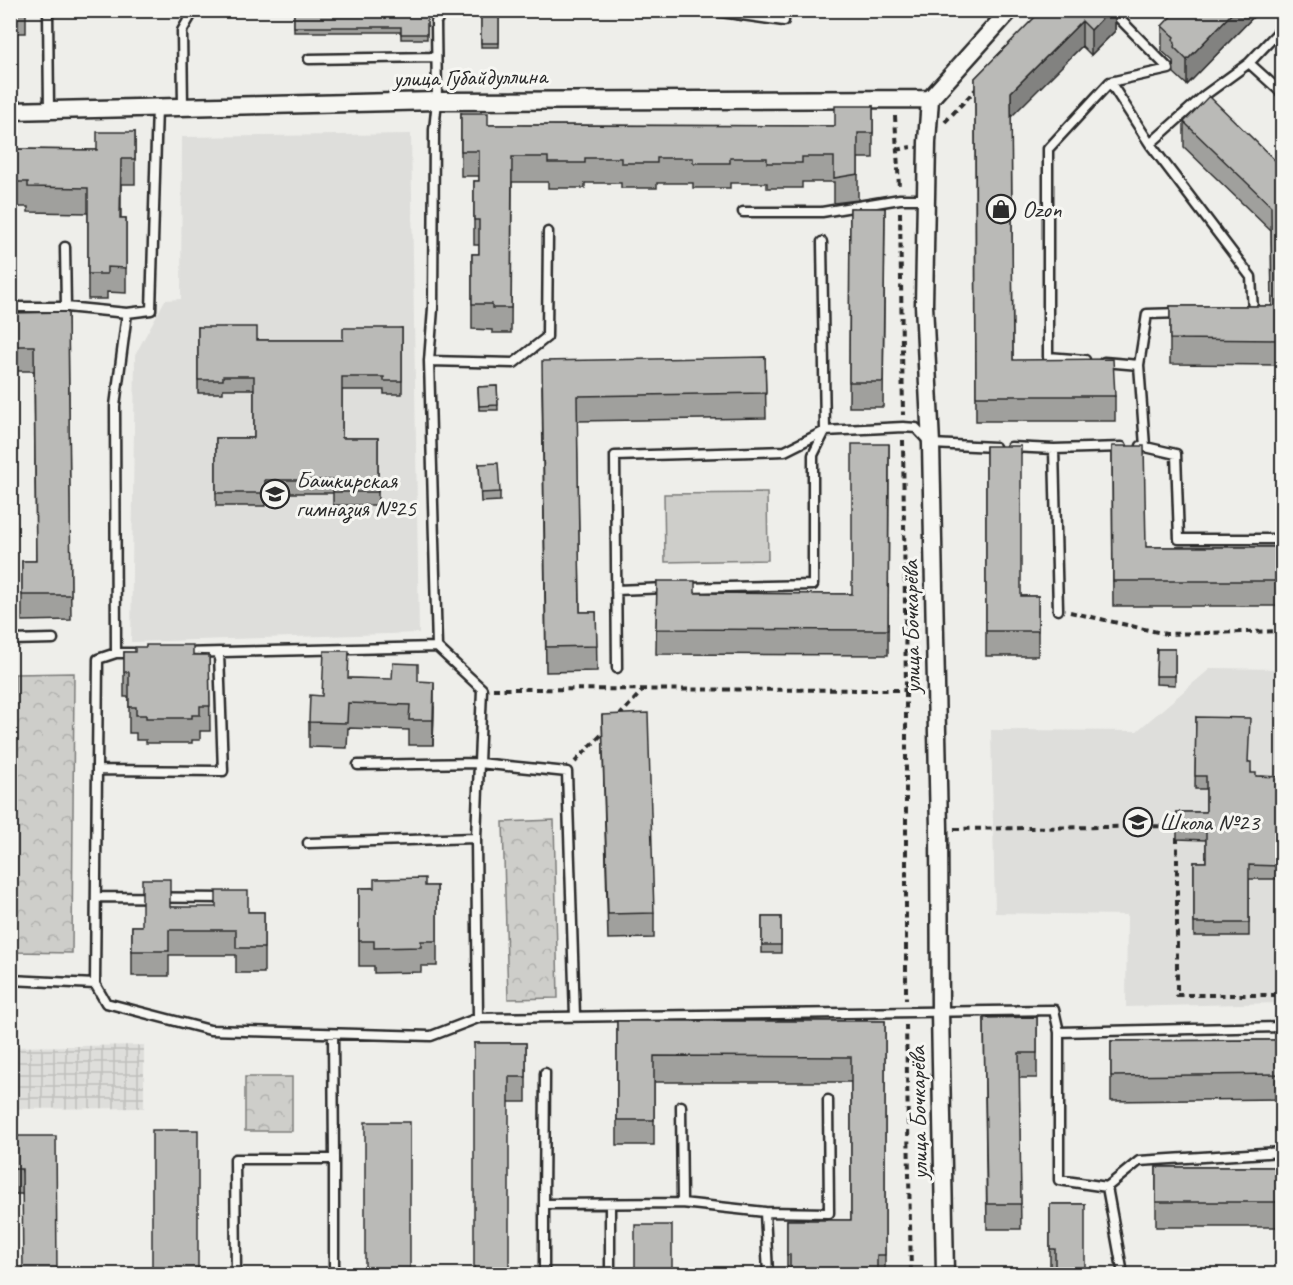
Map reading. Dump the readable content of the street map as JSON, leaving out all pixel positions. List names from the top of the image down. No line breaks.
{"streets":{"street":["улица Губайдуллина","улица Бочкарёва"]},"crossings":[["улица Губайдуллина","улица Бочкарёва"]],"places":{"shop":["Ozon"],"school or university":["Башкирская гимназия №25","Школа №23"]}}
